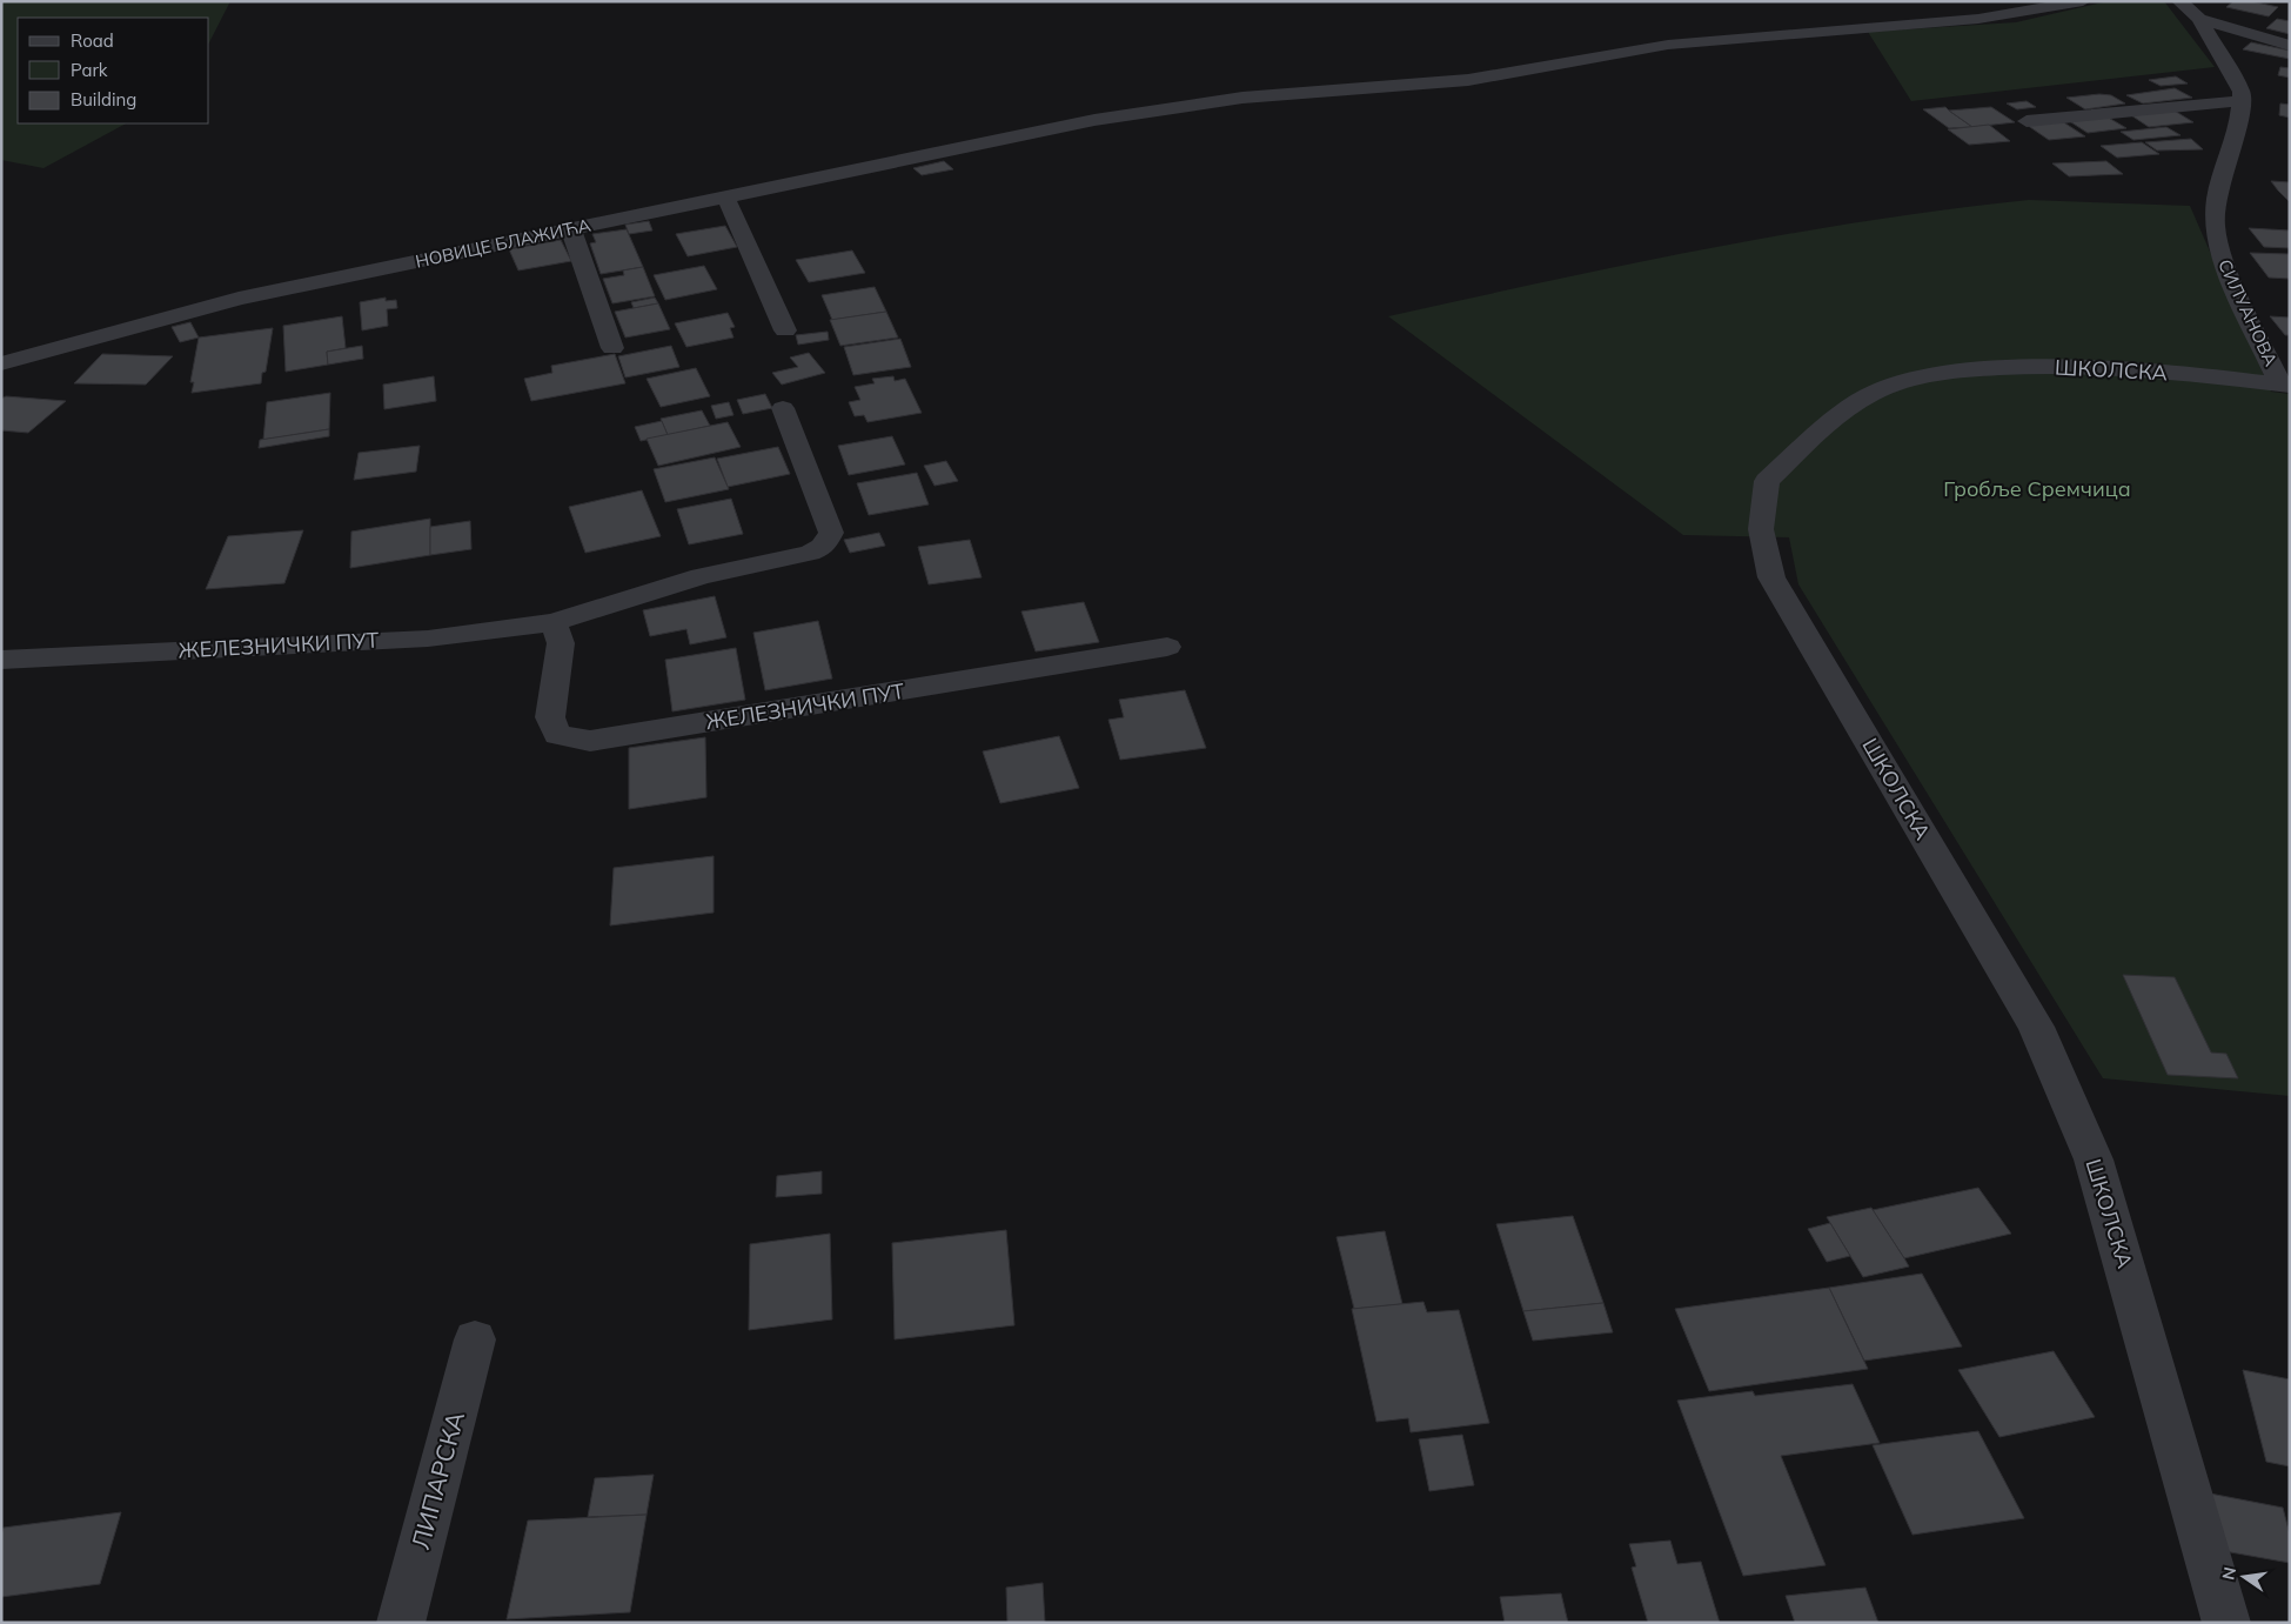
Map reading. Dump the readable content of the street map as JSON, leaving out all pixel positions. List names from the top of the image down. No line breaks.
{"streets":{"street":["НОВИЦЕ БЛАЖИЋА","СИЛУАНОВА","ШКОЛСКА","ЖЕЛЕЗНИЧКИ ПУТ","ЛИПАРСКА"]},"crossings":[["СИЛУАНОВА","ШКОЛСКА"]],"parks":["Гробље Сремчица"],"legend":["Road","Park","Building"],"north":"left"}
